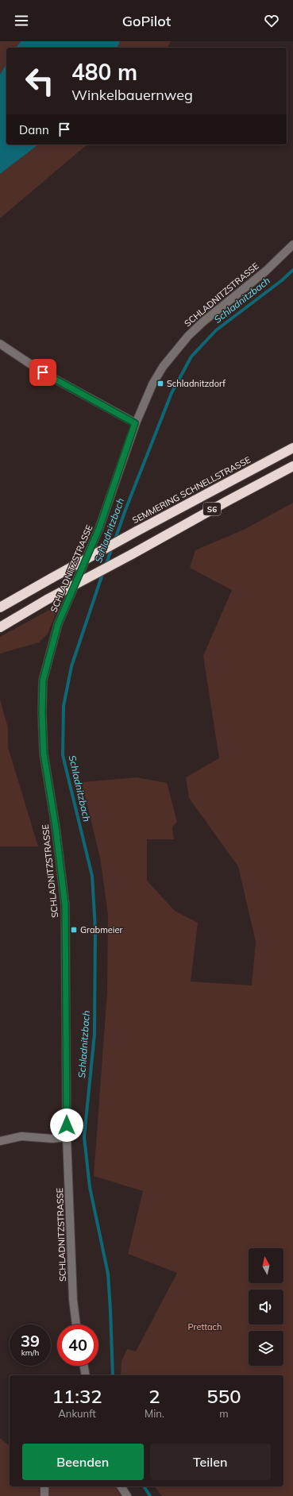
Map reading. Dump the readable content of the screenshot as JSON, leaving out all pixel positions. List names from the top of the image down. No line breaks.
{"streets":{"highway":["SEMMERING SCHNELLSTRASSE","S6"],"street":["SCHLADNITZSTRASSE"]},"water":["Schladnitzbach"],"parks":["Prettach"],"places":{"transit":["Schladnitzdorf","Grabmeier"]},"north":"top","page":{"header":"GoPilot","turn":["480 m","Winkelbauernweg"],"then":"Dann","speed":"39 km/h","limit":"40","eta":["11:32","Ankunft","2","Min.","550","m"],"buttons":["Beenden","Teilen"]}}
